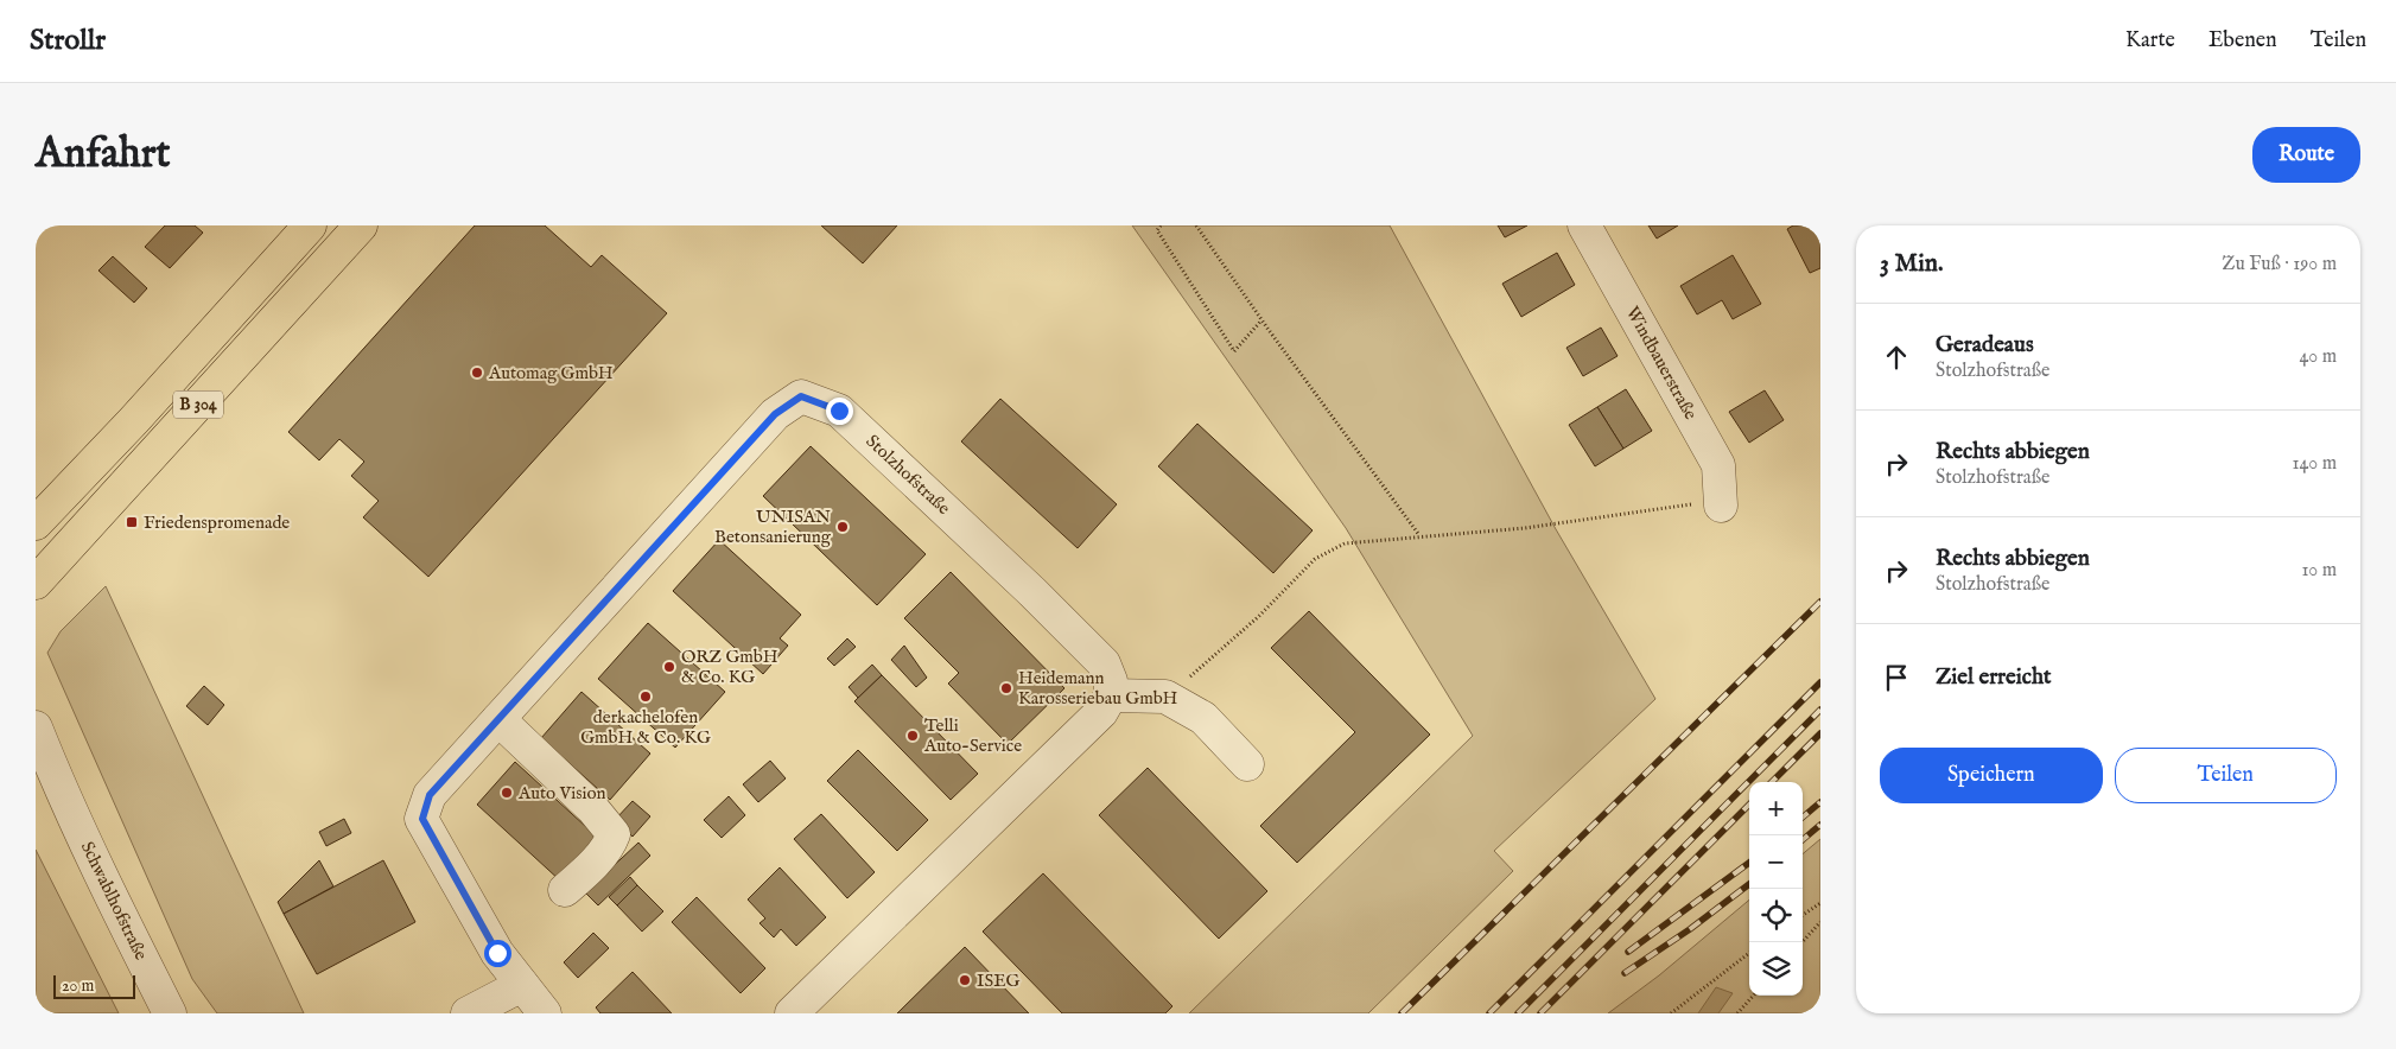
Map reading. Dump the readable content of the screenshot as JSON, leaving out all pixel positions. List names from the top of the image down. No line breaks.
{"streets":{"main road":["B 304"],"street":["Windbauerstraße","Stolzhofstraße","Schwablhofstraße"]},"places":{"other":["Automag GmbH","UNISAN Betonsanierung","ORZ GmbH & Co. KG","Heidemann Karosseriebau GmbH","derkachelofen GmbH & Co. KG","Telli Auto-Service","Auto Vision","ISEG"],"transit":["Friedenspromenade"]},"scale_bar":"20 m","page":{"header":"Strollr","nav":["Karte","Ebenen","Teilen"],"buttons":["Route",["Speichern","Teilen"]],"title":"Anfahrt","heading":["3 Min.","Zu Fuß · 190 m"],"list":[["Geradeaus","Stolzhofstraße","40 m"],["Rechts abbiegen","Stolzhofstraße","140 m"],["Rechts abbiegen","Stolzhofstraße","10 m"],"Ziel erreicht"],"map_buttons":["+","−"],"scale":"20 m"}}
